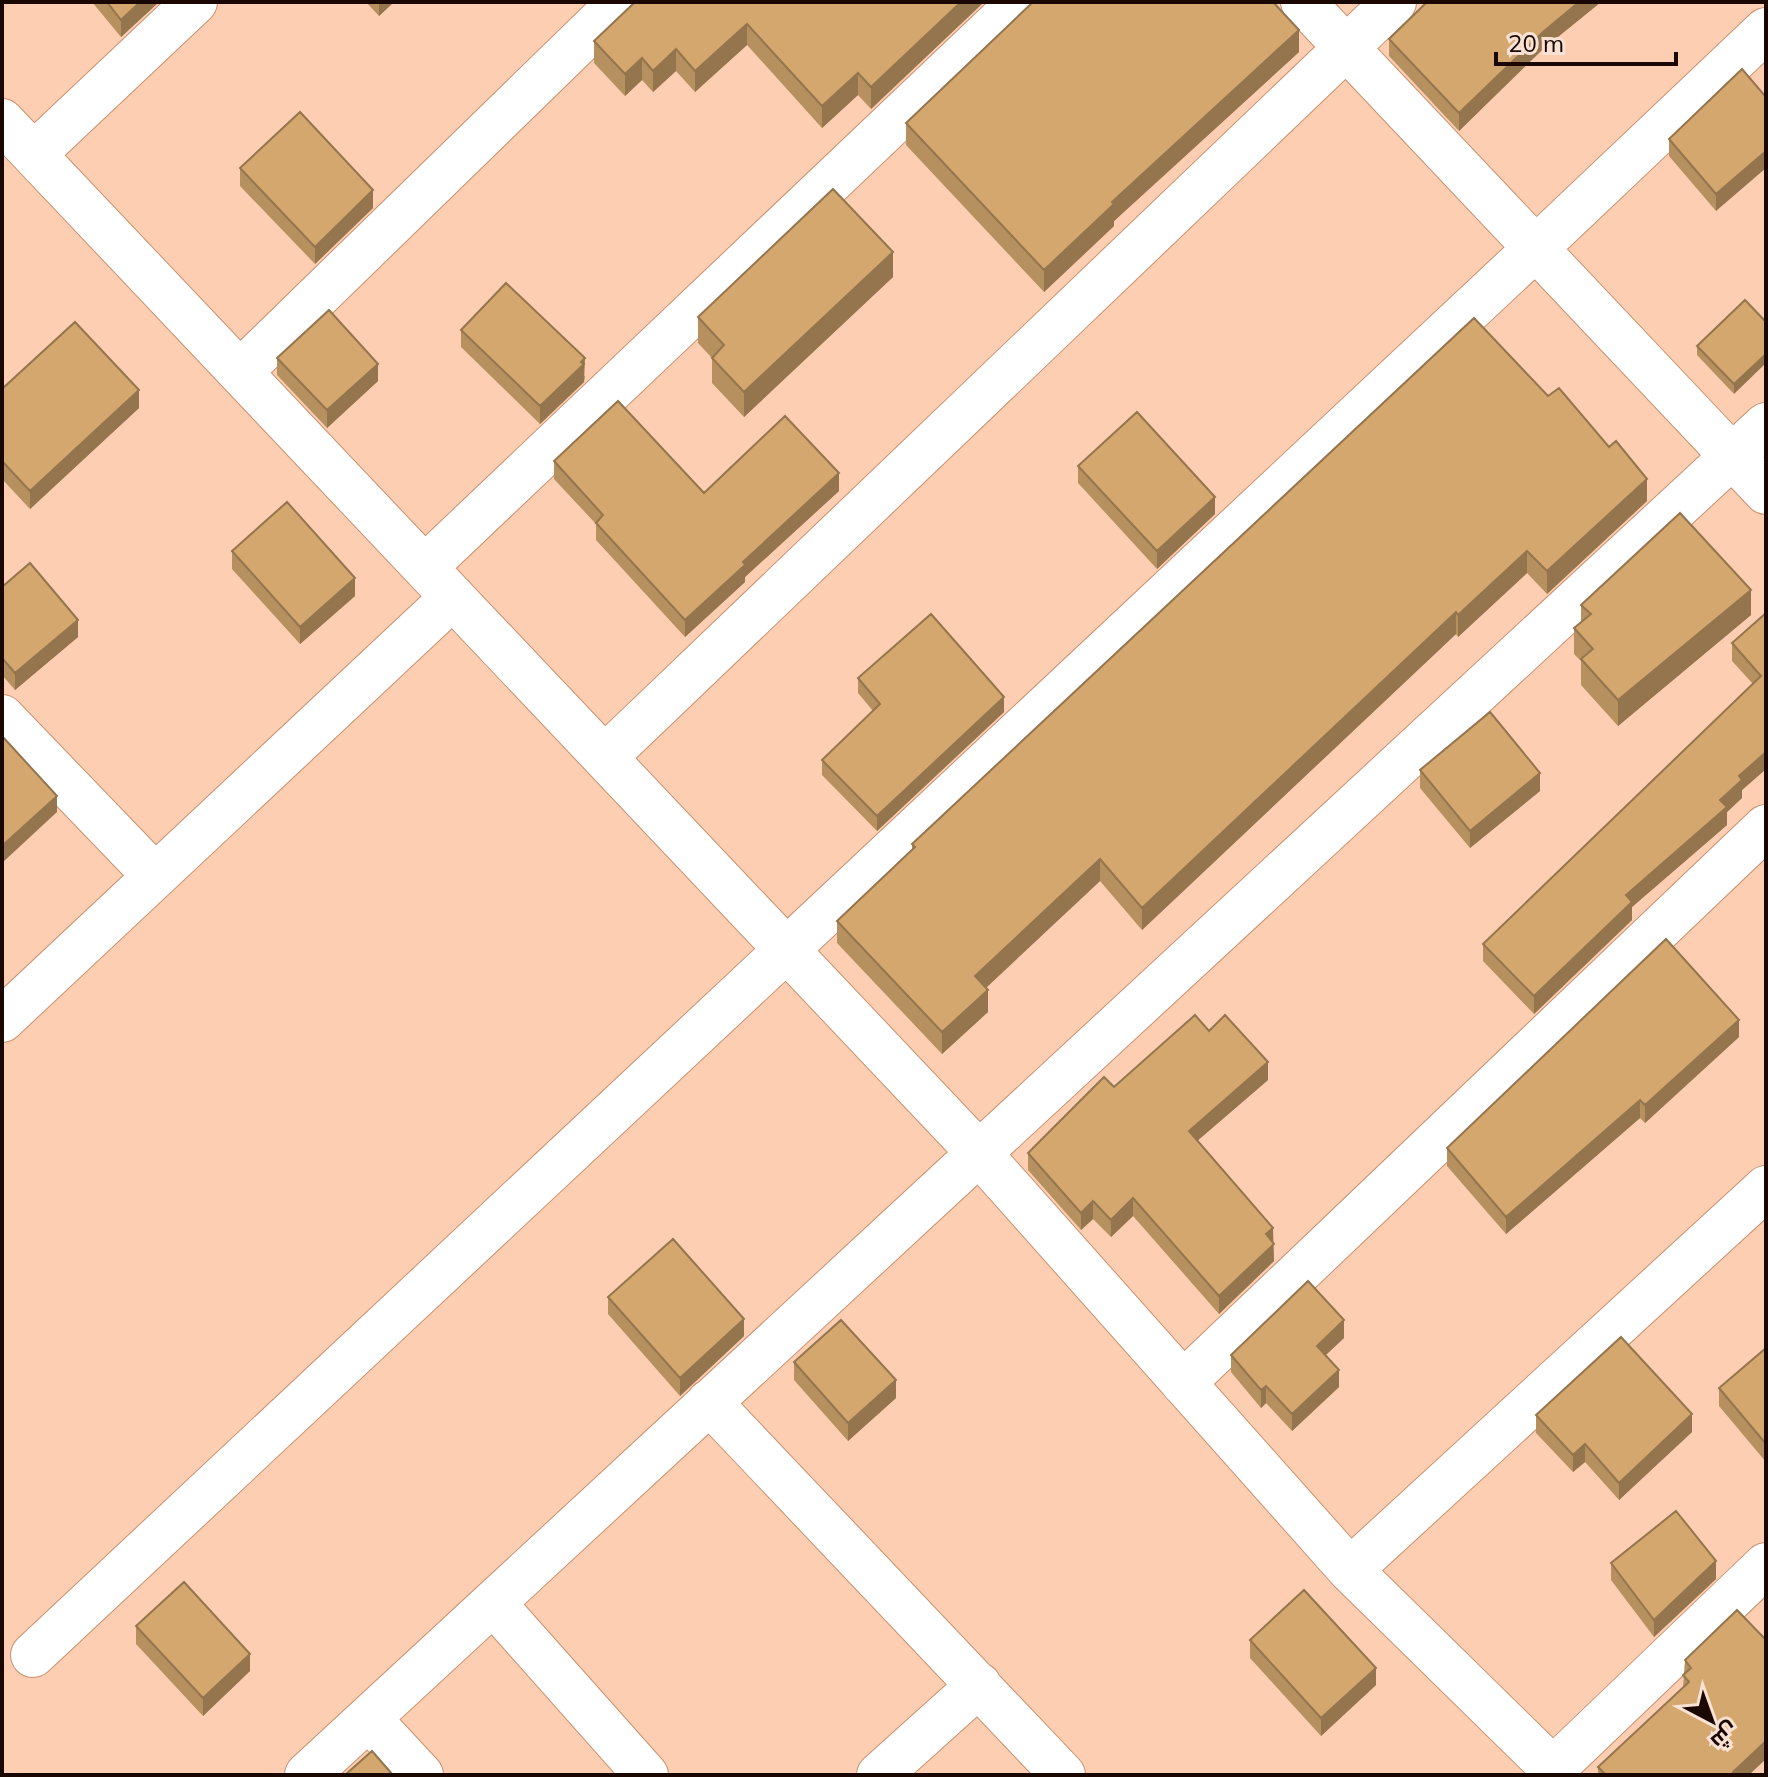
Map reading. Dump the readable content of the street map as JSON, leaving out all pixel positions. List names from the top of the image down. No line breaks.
{"scale_bar":"20 m","north":"bottom right"}
